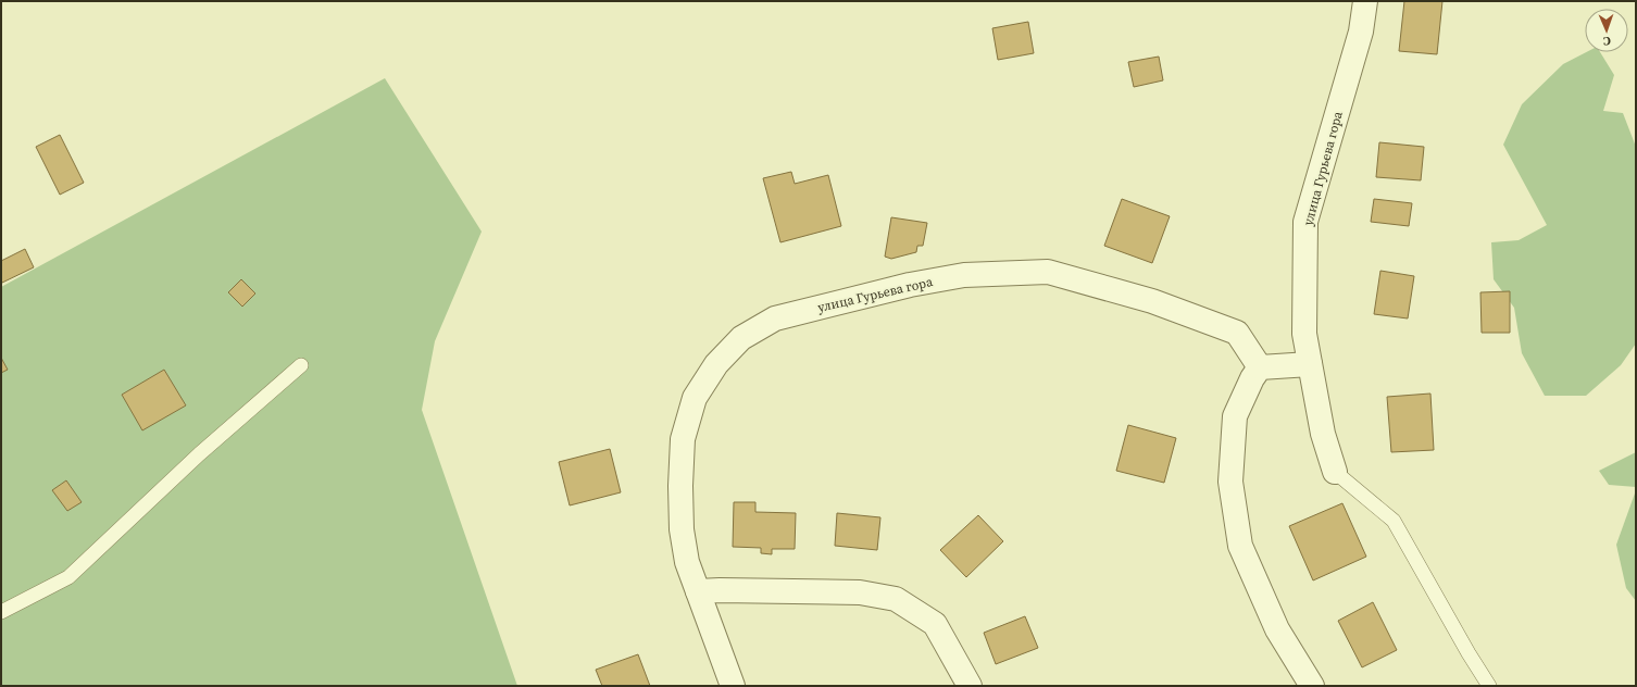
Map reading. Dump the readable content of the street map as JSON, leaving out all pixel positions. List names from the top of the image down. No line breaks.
{"streets":{"street":["улица Гурьева гора"]},"north":"bottom"}
